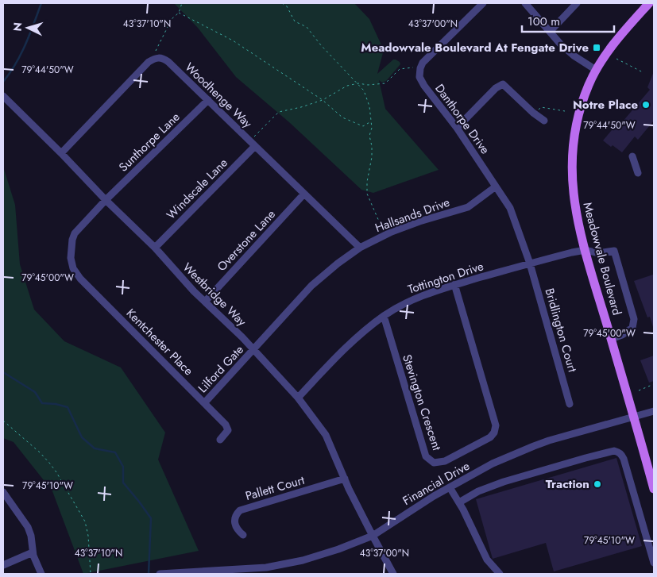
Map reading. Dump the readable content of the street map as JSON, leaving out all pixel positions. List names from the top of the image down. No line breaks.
{"streets":{"main road":["Meadowvale Boulevard"],"street":["Woodhenge Way","Danthorpe Drive","Sunthorpe Lane","Windscale Lane","Hallsands Drive","Overstone Lane","Tottington Drive","Westbridge Way","Bridlington Court","Kentchester Place","Lilford Gate","Stevington Crescent","Financial Drive","Pallett Court"]},"crossings":[["Woodhenge Way","Sunthorpe Lane"],["Woodhenge Way","Windscale Lane"],["Woodhenge Way","Hallsands Drive"],["Woodhenge Way","Overstone Lane"],["Danthorpe Drive","Hallsands Drive"],["Danthorpe Drive","Tottington Drive"],["Danthorpe Drive","Bridlington Court"],["Sunthorpe Lane","Westbridge Way"],["Sunthorpe Lane","Kentchester Place"],["Windscale Lane","Westbridge Way"],["Hallsands Drive","Westbridge Way"],["Hallsands Drive","Lilford Gate"],["Overstone Lane","Westbridge Way"],["Meadowvale Boulevard","Tottington Drive"],["Meadowvale Boulevard","Financial Drive"],["Tottington Drive","Westbridge Way"],["Tottington Drive","Bridlington Court"],["Tottington Drive","Stevington Crescent"],["Westbridge Way","Kentchester Place"],["Westbridge Way","Lilford Gate"],["Westbridge Way","Financial Drive"],["Westbridge Way","Pallett Court"],["Kentchester Place","Lilford Gate"]],"places":{"transit":["Meadowvale Boulevard At Fengate Drive"],"other":["Notre Place","Traction"]},"scale_bar":"100 m","north":"left","coordinates":["43°37'10\"N","43°37'00\"N","79°44'50\"W","79°45'00\"W","79°45'10\"W"]}
